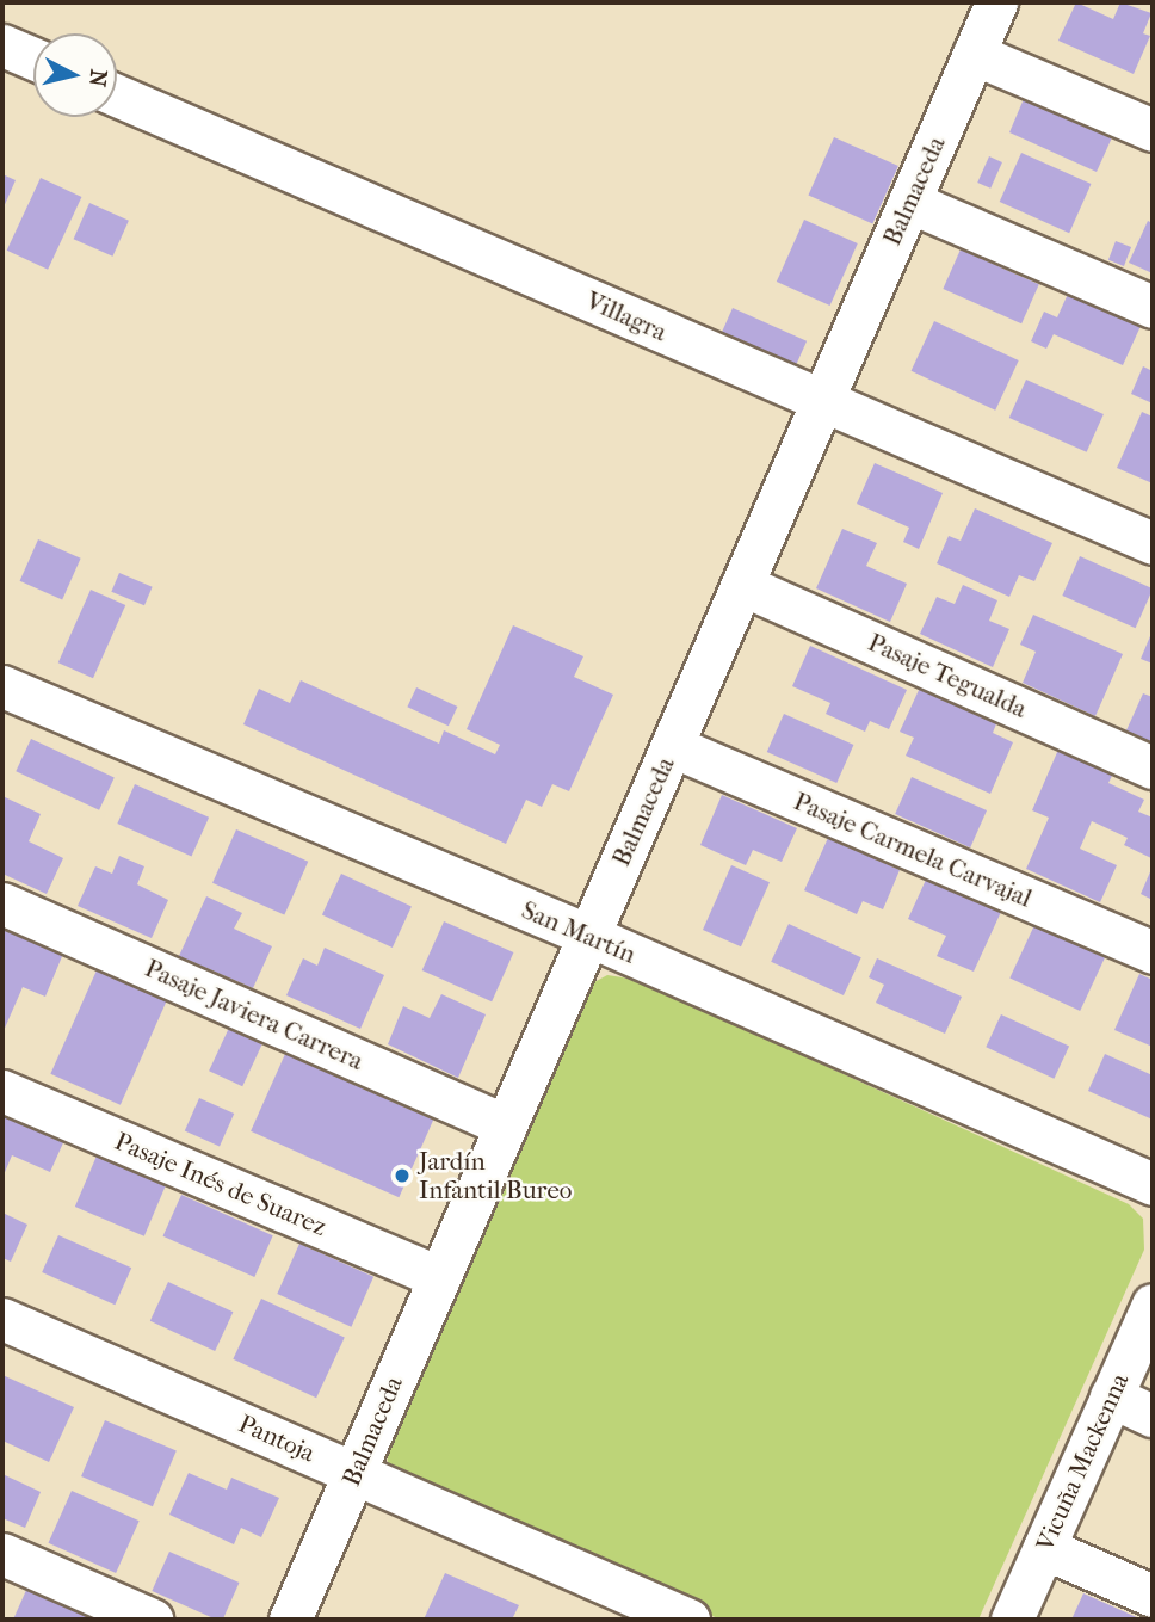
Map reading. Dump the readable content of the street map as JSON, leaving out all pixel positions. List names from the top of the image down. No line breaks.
{"streets":{"street":["Balmaceda","Villagra","Pasaje Tegualda","Pasaje Carmela Carvajal","San Martín","Pasaje Javiera Carrera","Pasaje Inés de Suarez","Pantoja","Vicuña Mackenna"]},"crossings":[["Balmaceda","Villagra"],["Balmaceda","Pasaje Tegualda"],["Balmaceda","Pasaje Carmela Carvajal"],["Balmaceda","San Martín"],["Balmaceda","Pasaje Javiera Carrera"],["Balmaceda","Pasaje Inés de Suarez"],["Balmaceda","Pantoja"]],"places":["Jardín Infantil Bureo"],"north":"right"}
